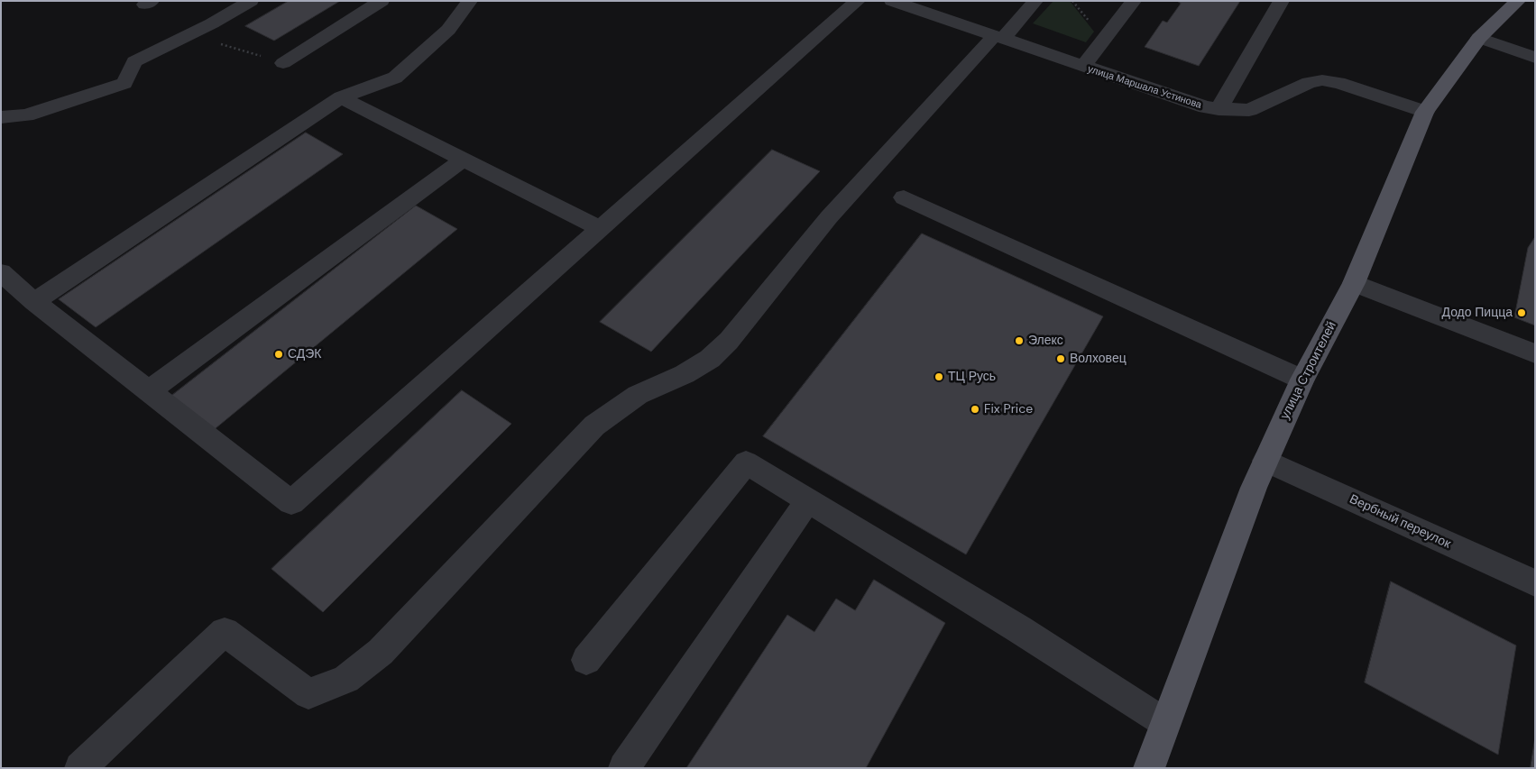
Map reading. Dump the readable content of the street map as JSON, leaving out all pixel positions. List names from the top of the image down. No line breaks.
{"streets":{"main road":["улица Строителей"],"street":["улица Маршала Устинова","Вербный переулок"]},"crossings":[["улица Маршала Устинова","улица Строителей"],["улица Строителей","Вербный переулок"]],"places":["Додо Пицца","Элекс","СДЭК","Волховец","ТЦ Русь","Fix Price"]}
